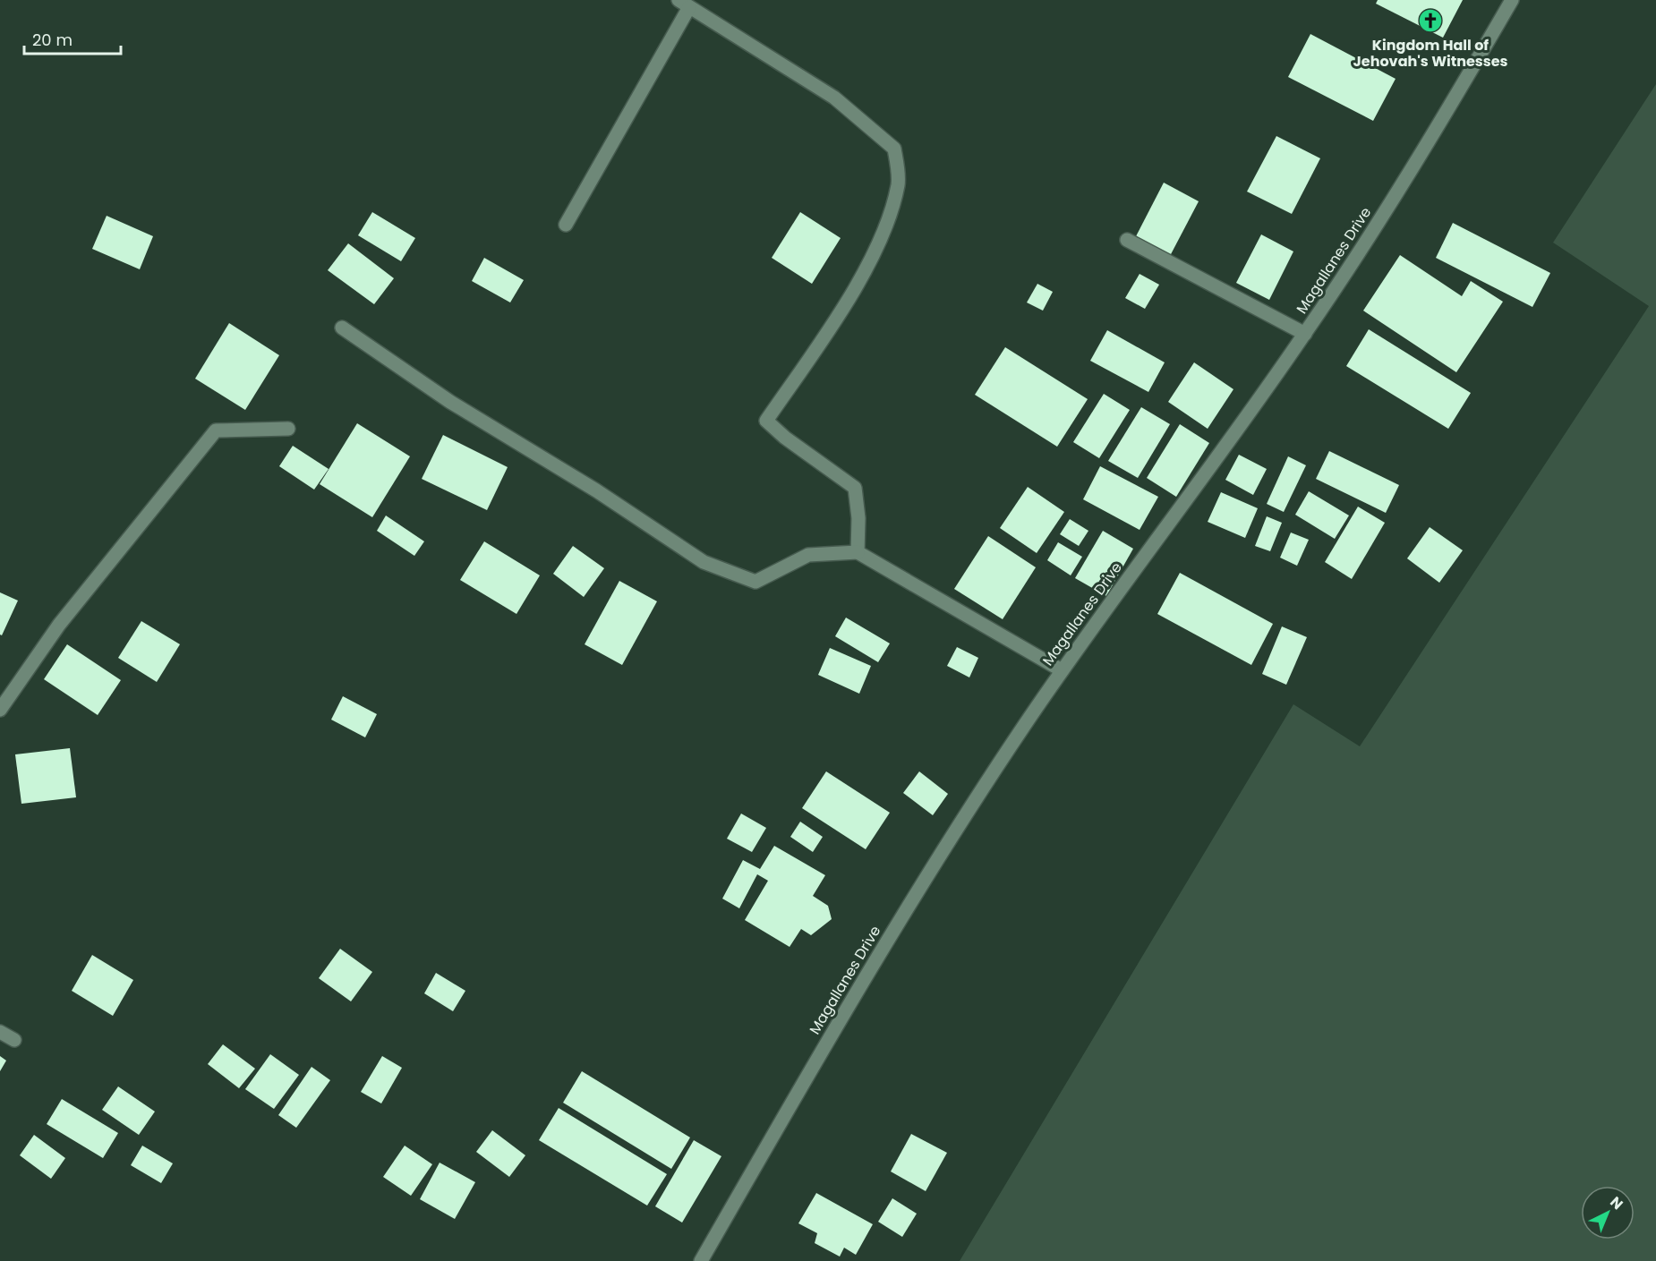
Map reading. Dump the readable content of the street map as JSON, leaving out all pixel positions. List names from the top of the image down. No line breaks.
{"streets":{"street":["Magallanes Drive"]},"places":{"church":["Kingdom Hall of Jehovah's Witnesses"]},"scale_bar":"20 m","north":"top right"}
